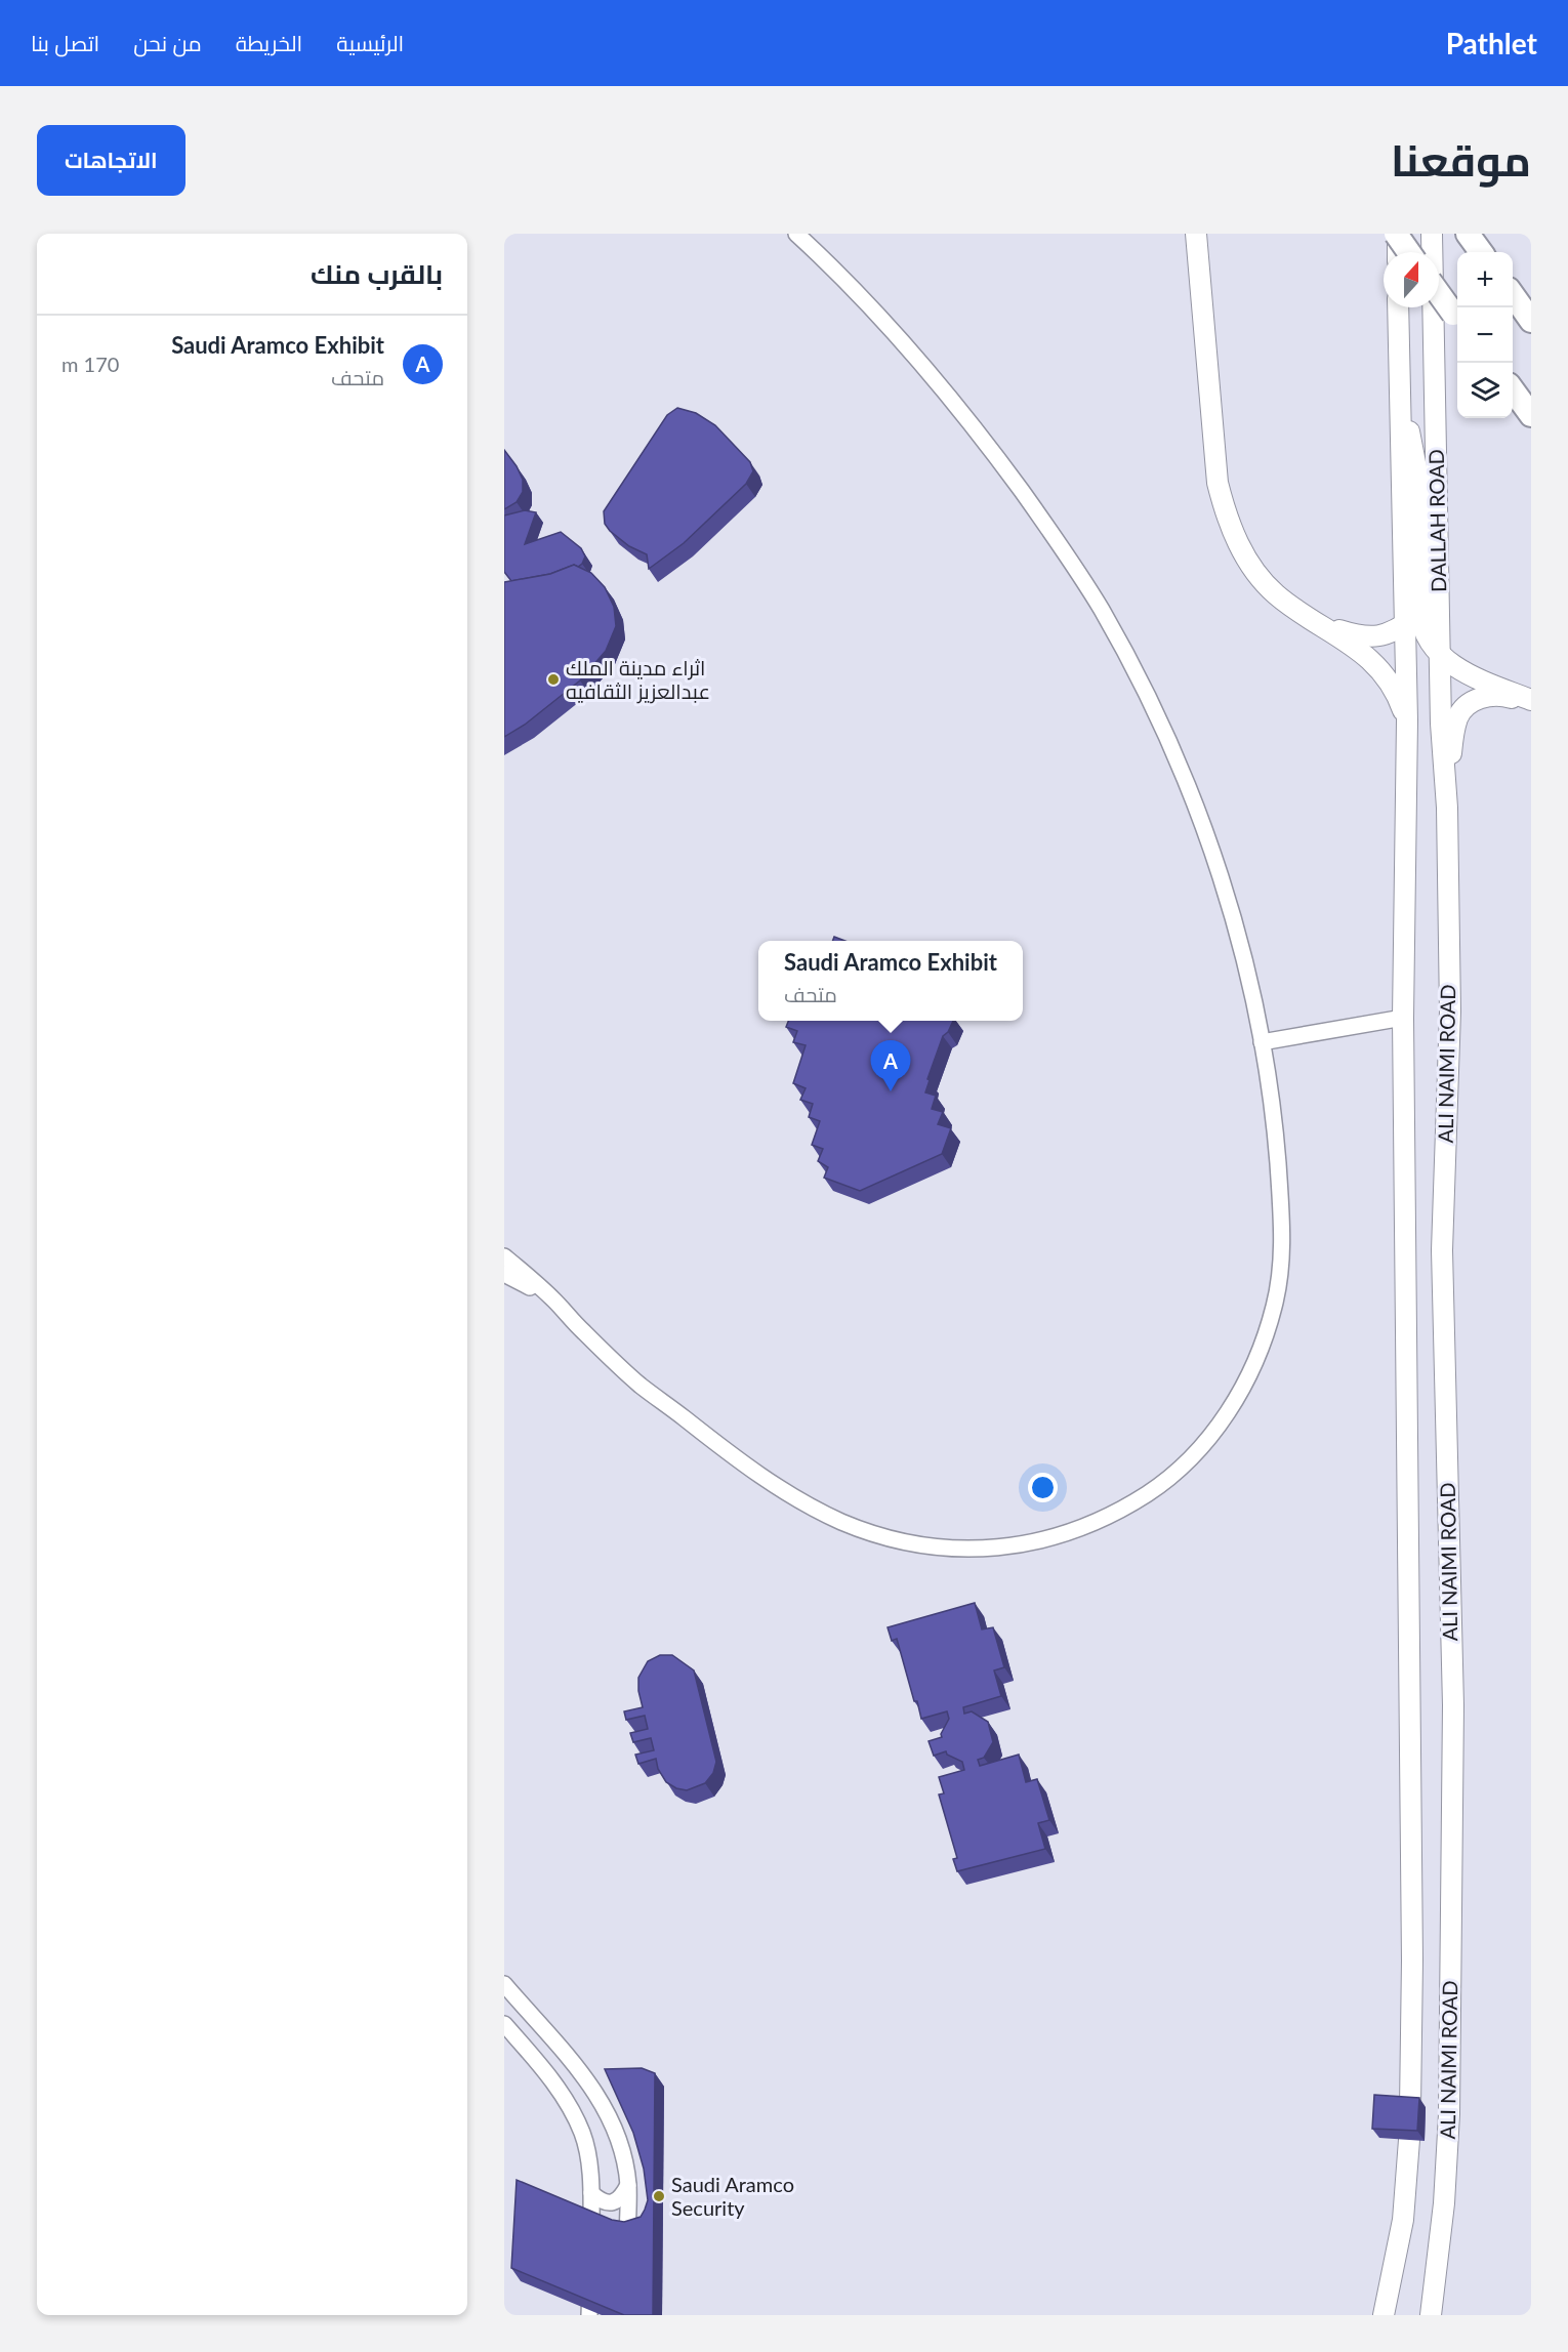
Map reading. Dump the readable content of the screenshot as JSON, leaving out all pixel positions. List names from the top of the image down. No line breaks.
{"streets":{"main road":["DALLAH ROAD","ALI NAIMI ROAD"]},"crossings":[["DALLAH ROAD","ALI NAIMI ROAD"]],"places":["اثراء مدينة الملك عبدالعزيز الثقافيه","Saudi Aramco Security"],"north":"top","page":{"header":"Pathlet","nav":["الرئيسية","الخريطة","من نحن","اتصل بنا"],"title":"موقعنا","buttons":"الاتجاهات","heading":"بالقرب منك","map_buttons":["+","−"],"list":[{"mark":"A","name":"Saudi Aramco Exhibit","note":"متحف","value":"170 m"}],"popup":["Saudi Aramco Exhibit","متحف"],"pins":"A"}}
